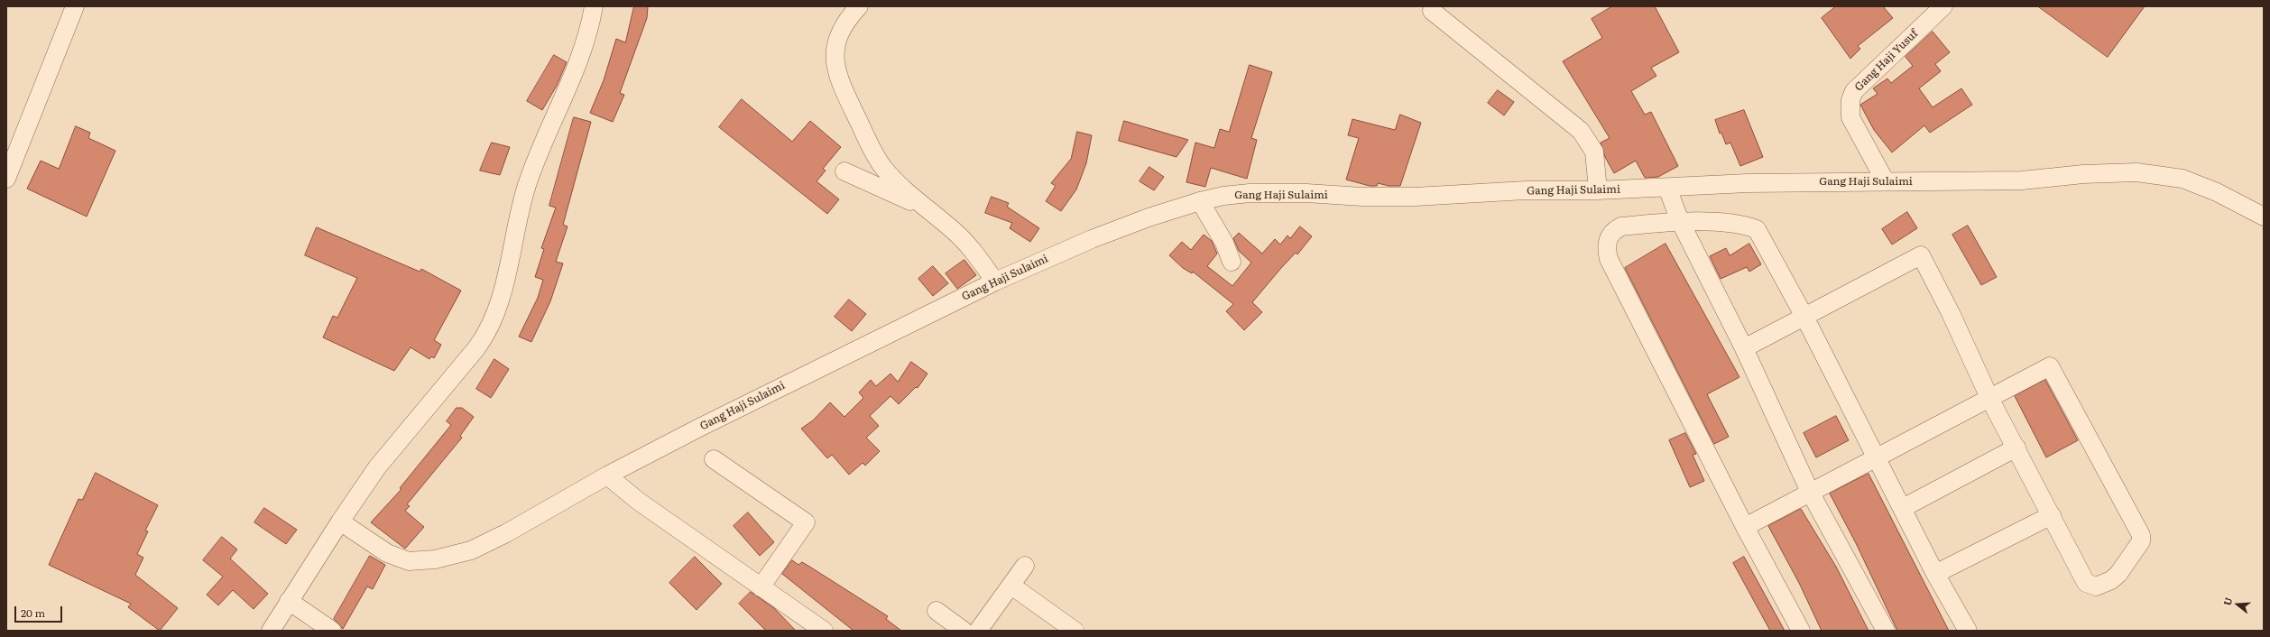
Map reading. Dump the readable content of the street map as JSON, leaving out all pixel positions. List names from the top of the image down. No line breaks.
{"streets":{"street":["Gang Haji Yusuf","Gang Haji Sulaimi"]},"crossings":[["Gang Haji Yusuf","Gang Haji Sulaimi"]],"scale_bar":"20 m","north":"left"}
